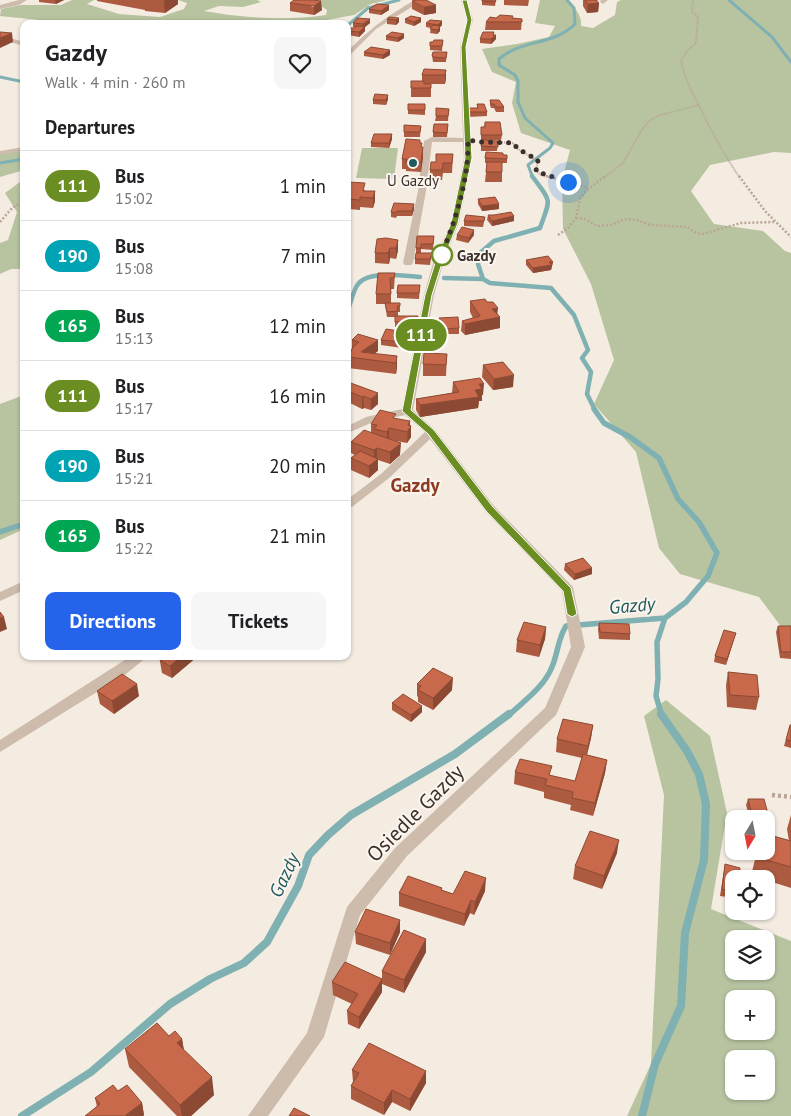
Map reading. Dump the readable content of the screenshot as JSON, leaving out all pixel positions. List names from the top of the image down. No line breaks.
{"streets":{"street":["Osiedle Gazdy"]},"districts":["Gazdy"],"water":["Gazdy"],"places":["U Gazdy","Gazdy"],"lines":["bus line 111"],"north":"bottom","page":{"on_map":"111","heading":[["Gazdy","Walk · 4 min · 260 m"],"Departures"],"list":[{"mark":"111","name":"Bus","note":"15:02","value":"1 min"},{"mark":"190","name":"Bus","note":"15:08","value":"7 min"},{"mark":"165","name":"Bus","note":"15:13","value":"12 min"},{"mark":"111","name":"Bus","note":"15:17","value":"16 min"},{"mark":"190","name":"Bus","note":"15:21","value":"20 min"},{"mark":"165","name":"Bus","note":"15:22","value":"21 min"}],"buttons":["Directions","Tickets"],"map_buttons":["+","−"]}}
